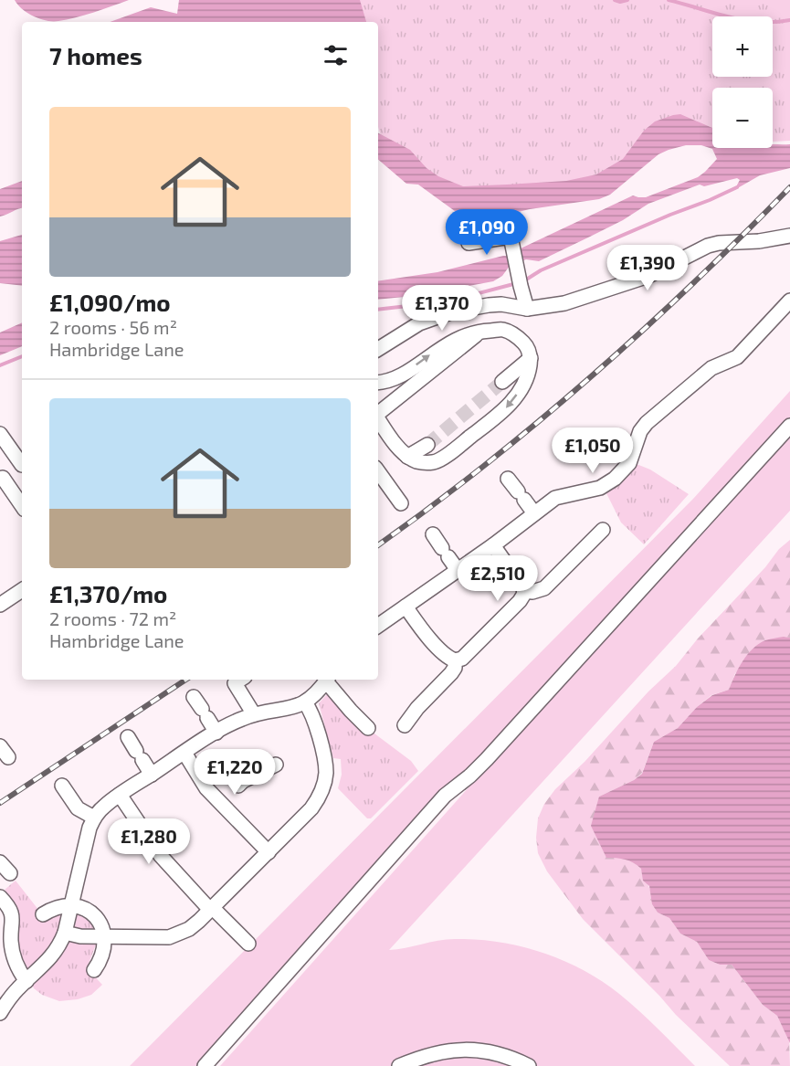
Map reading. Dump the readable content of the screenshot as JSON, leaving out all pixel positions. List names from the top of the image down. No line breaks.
{"page":{"map_buttons":["+","−"],"heading":"7 homes","list":[{"name":"£1,090/mo","note":"2 rooms · 56 m² · Hambridge Lane"},{"name":"£1,370/mo","note":"2 rooms · 72 m² · Hambridge Lane"}],"price":["£1,090","£1,390","£1,370","£1,050","£2,510","£1,220","£1,280"]}}
